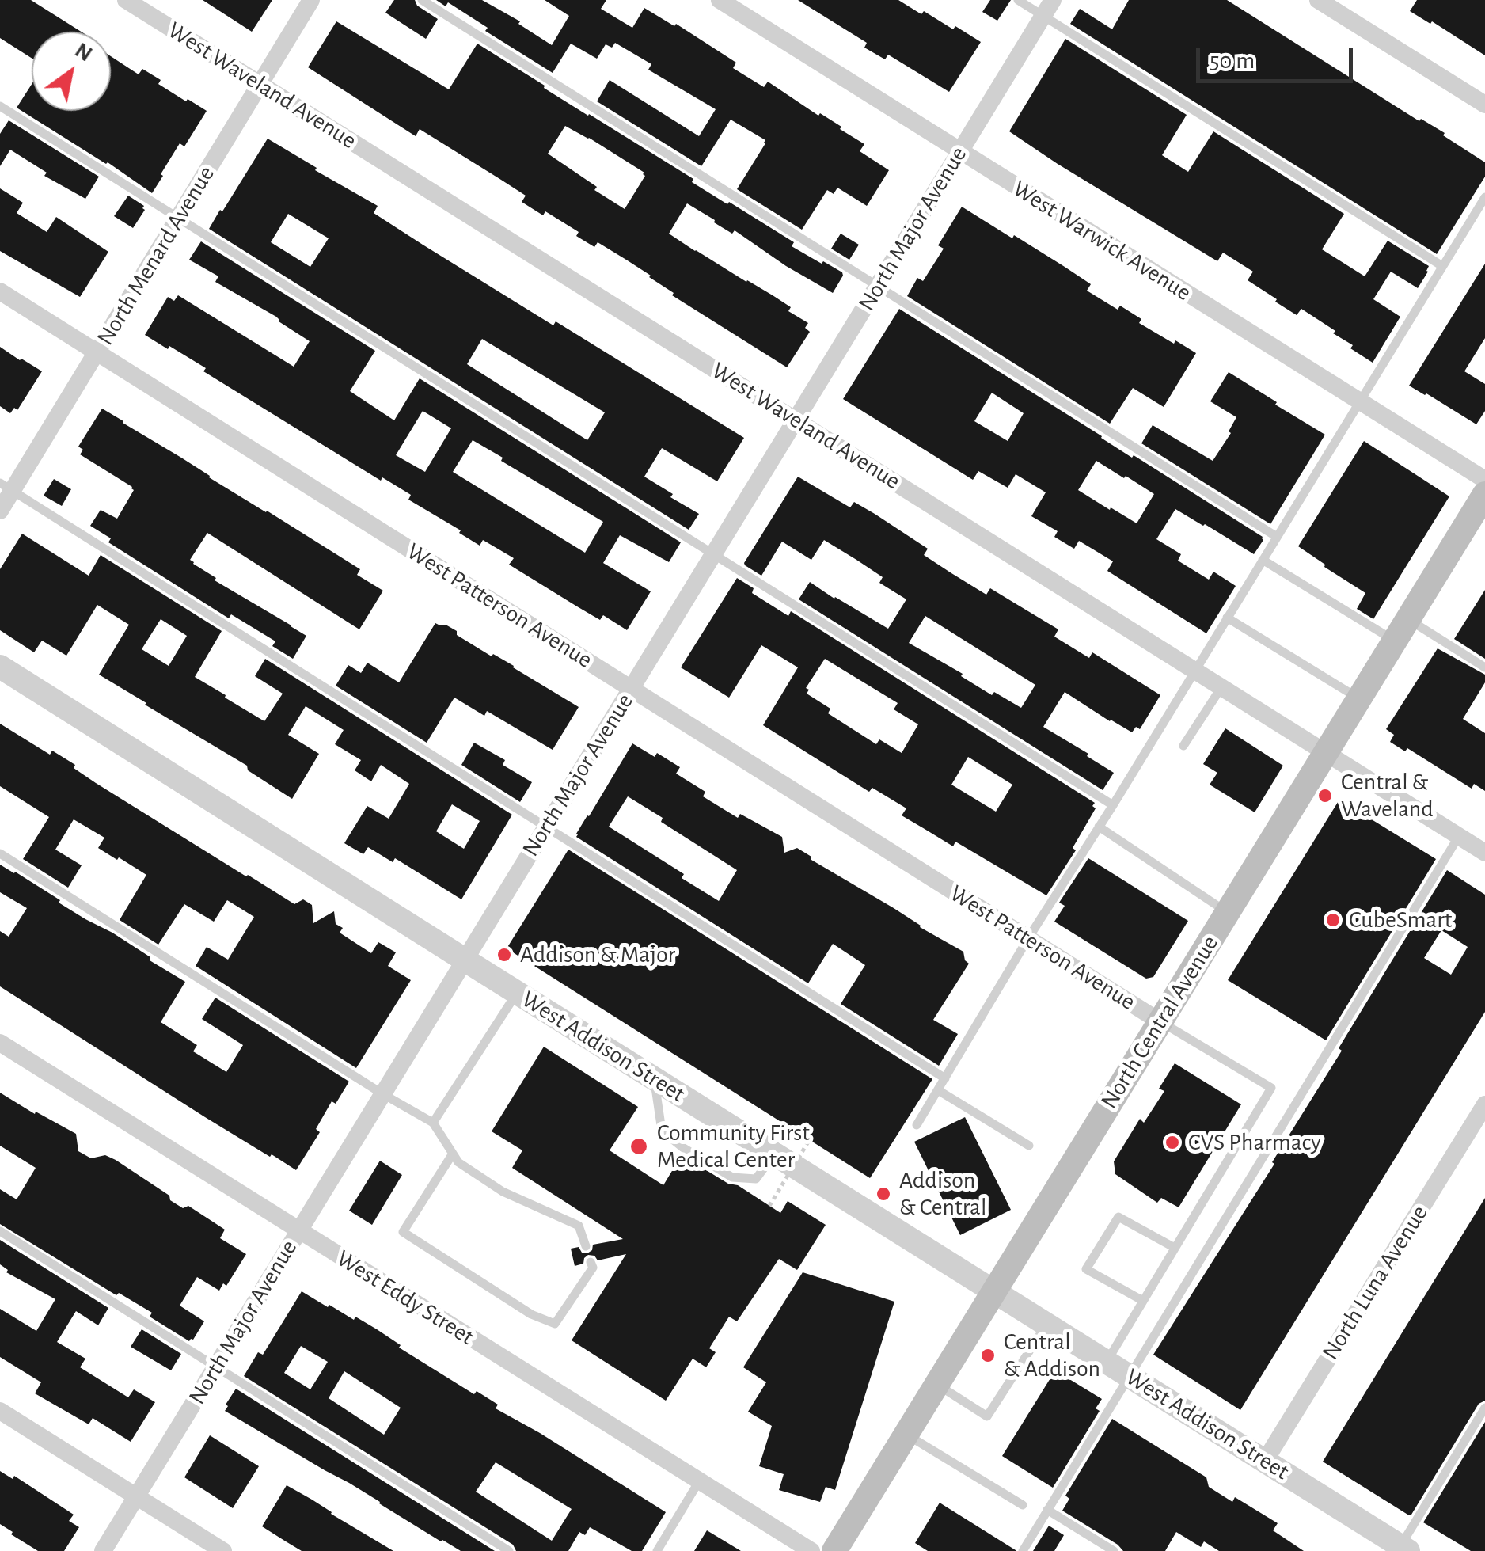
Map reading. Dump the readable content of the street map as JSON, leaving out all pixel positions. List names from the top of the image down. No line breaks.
{"streets":{"main road":["North Central Avenue"],"street":["West Waveland Avenue","North Major Avenue","West Warwick Avenue","North Menard Avenue","West Patterson Avenue","West Addison Street","North Luna Avenue","West Eddy Street"]},"crossings":[["West Waveland Avenue","North Major Avenue"],["West Waveland Avenue","North Menard Avenue"],["West Waveland Avenue","North Central Avenue"],["North Major Avenue","West Warwick Avenue"],["North Major Avenue","West Patterson Avenue"],["North Major Avenue","West Addison Street"],["North Major Avenue","West Eddy Street"],["North Menard Avenue","West Patterson Avenue"],["West Patterson Avenue","North Central Avenue"],["North Central Avenue","West Addison Street"],["West Addison Street","North Luna Avenue"]],"places":["Central & Waveland","CubeSmart","Addison & Major","CVS Pharmacy","Community First Medical Center","Addison & Central","Central & Addison"],"scale_bar":"50 m","north":"top right"}
